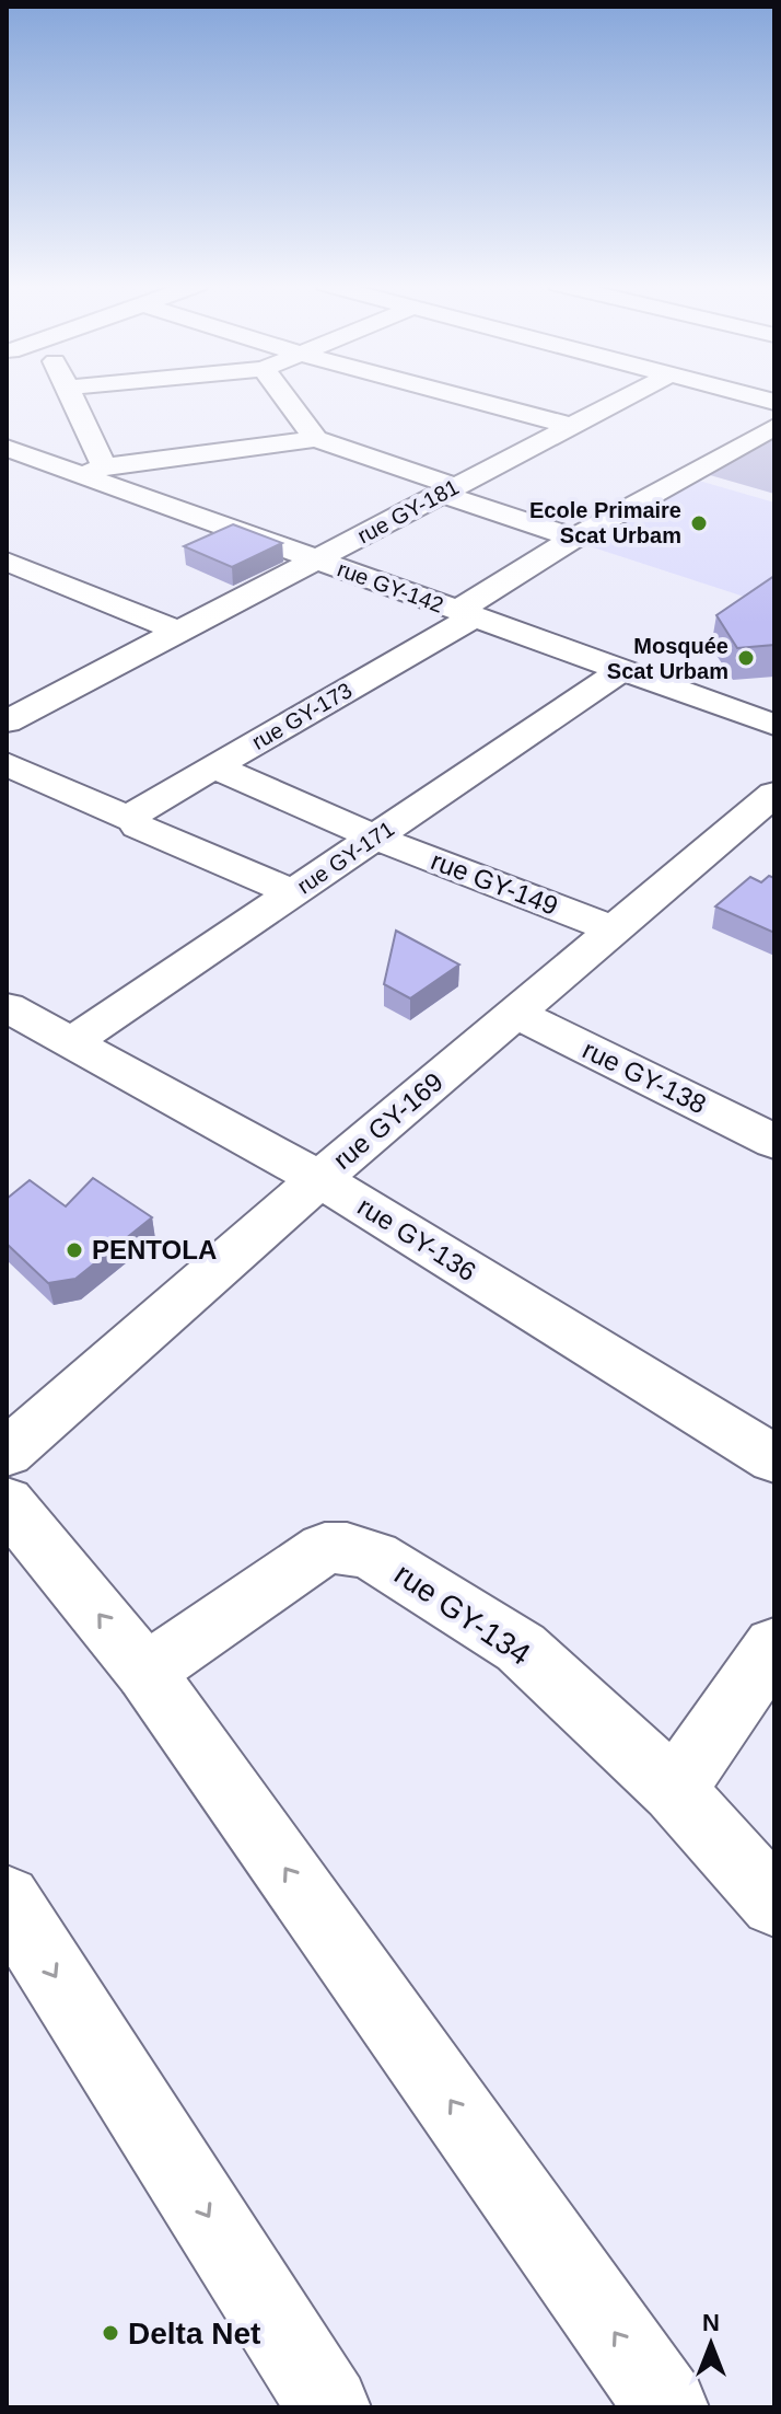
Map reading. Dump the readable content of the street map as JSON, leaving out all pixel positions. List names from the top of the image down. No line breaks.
{"streets":{"street":["rue GY-181","rue GY-142","rue GY-173","rue GY-171","rue GY-149","rue GY-138","rue GY-169","rue GY-136","rue GY-134"]},"crossings":[["rue GY-181","rue GY-142"],["rue GY-142","rue GY-173"],["rue GY-142","rue GY-171"],["rue GY-173","rue GY-149"],["rue GY-171","rue GY-149"],["rue GY-171","rue GY-136"],["rue GY-149","rue GY-169"],["rue GY-138","rue GY-169"],["rue GY-169","rue GY-136"]],"places":["Ecole Primaire Scat Urbam","Mosquée Scat Urbam","PENTOLA","Delta Net"],"north":"top"}
